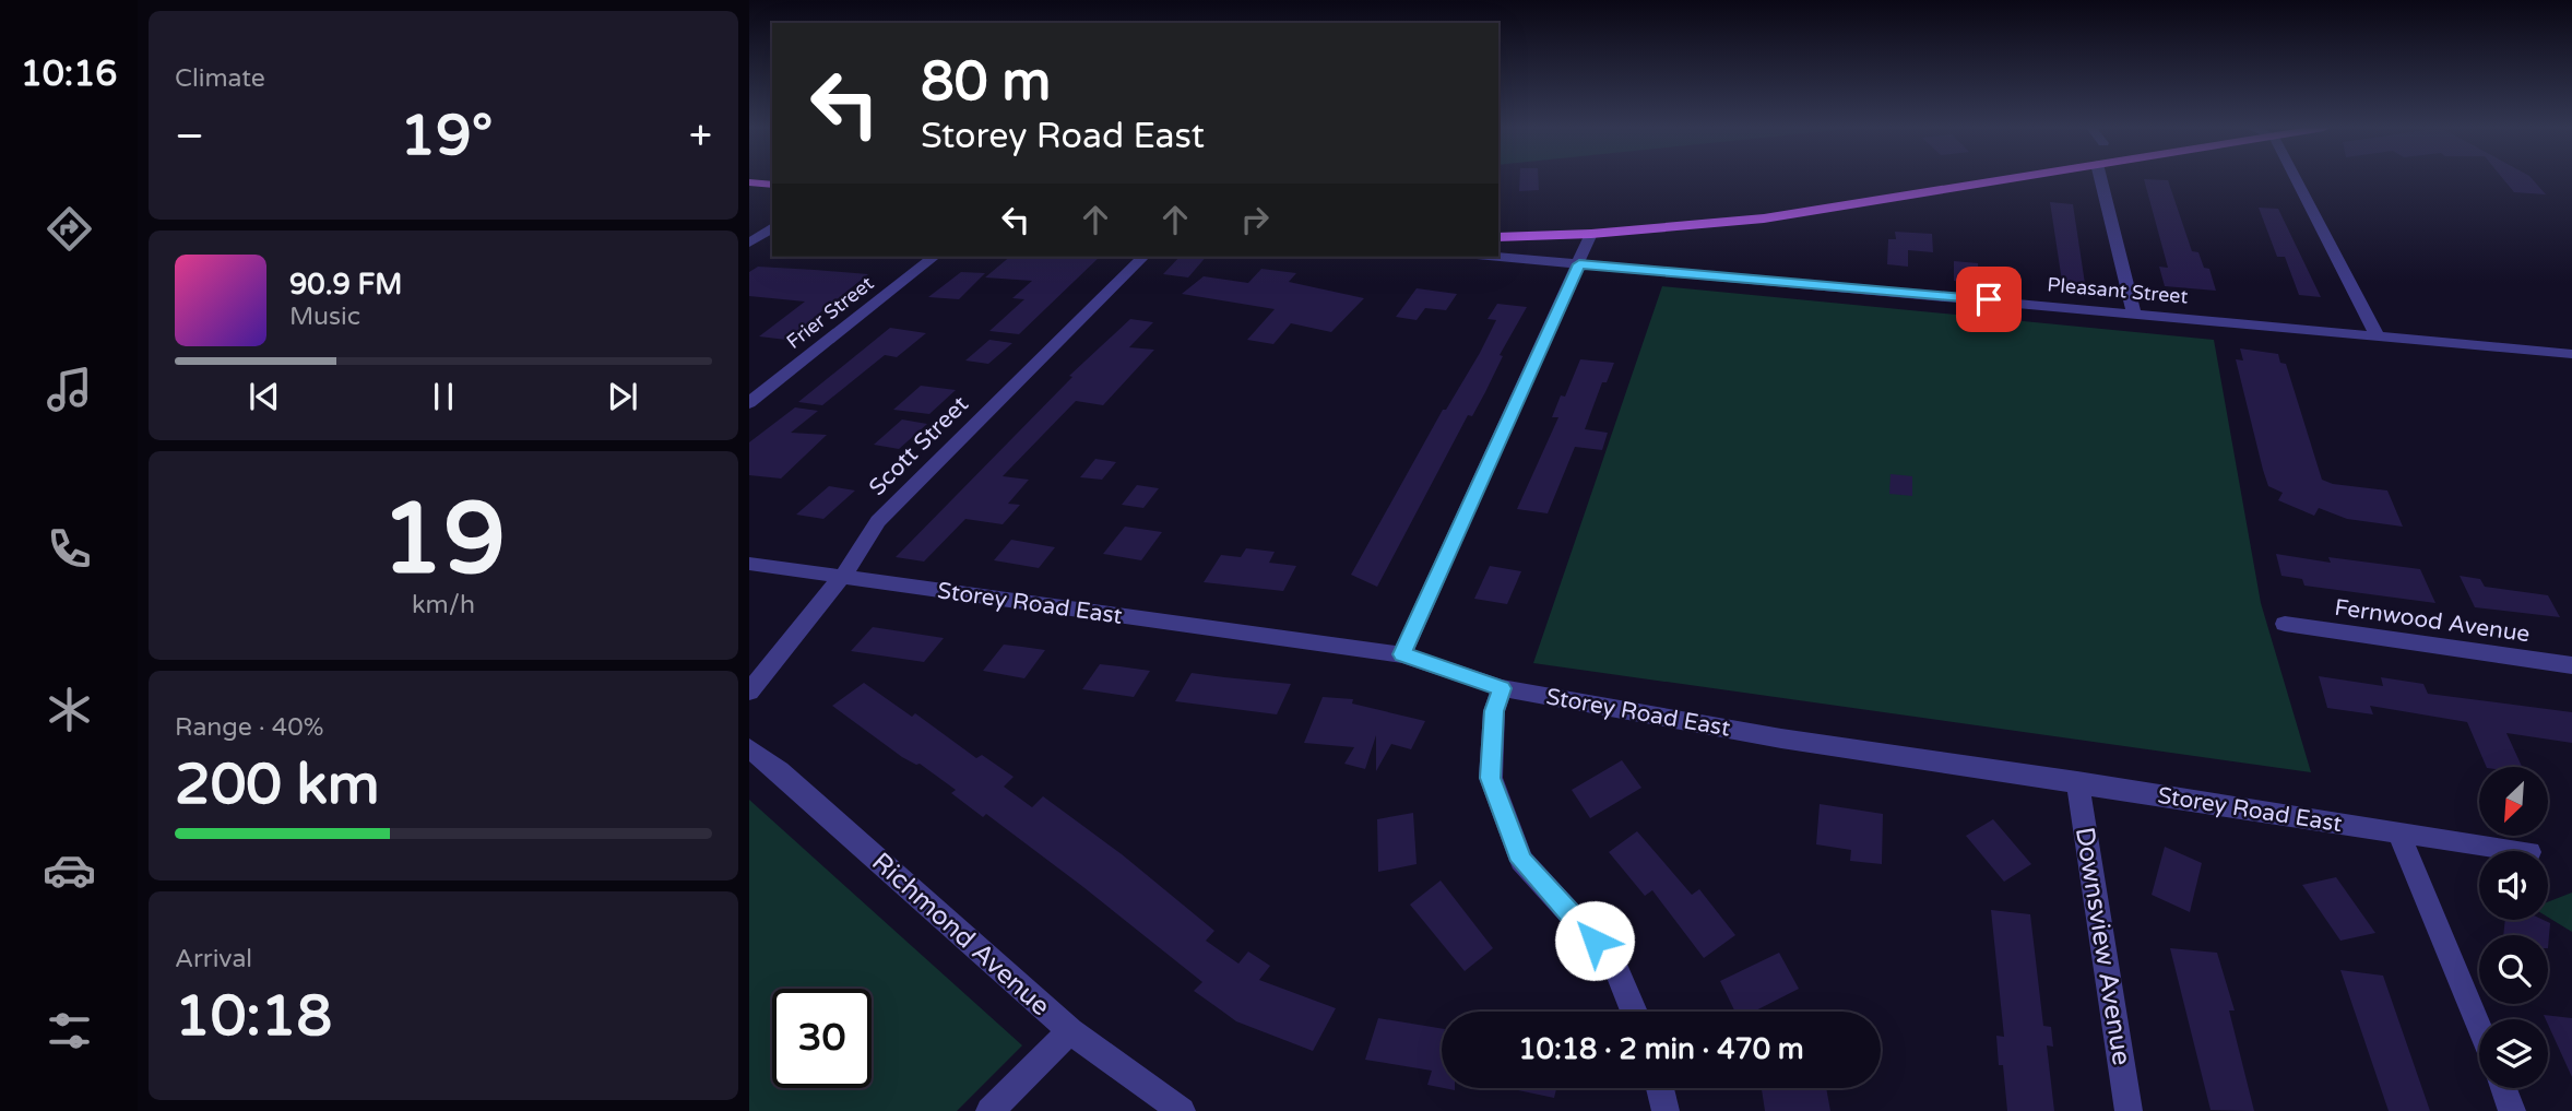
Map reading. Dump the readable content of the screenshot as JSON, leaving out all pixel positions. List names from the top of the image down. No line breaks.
{"streets":{"street":["Pleasant Street","Frier Street","Scott Street","Storey Road East","Fernwood Avenue","Richmond Avenue","Downsview Avenue"]},"crossings":[["Scott Street","Storey Road East"],["Storey Road East","Downsview Avenue"]],"north":"bottom left","page":{"tabs":"10:16","tile":["Climate",["19","km/h"],["Range · 40%","200 km"],["Arrival","10:18"]],"turn":["80 m","Storey Road East"],"heat":["−","19°","+"],"song":["90.9 FM","Music"],"limit":"30","trip":"10:18 · 2 min · 470 m"}}
